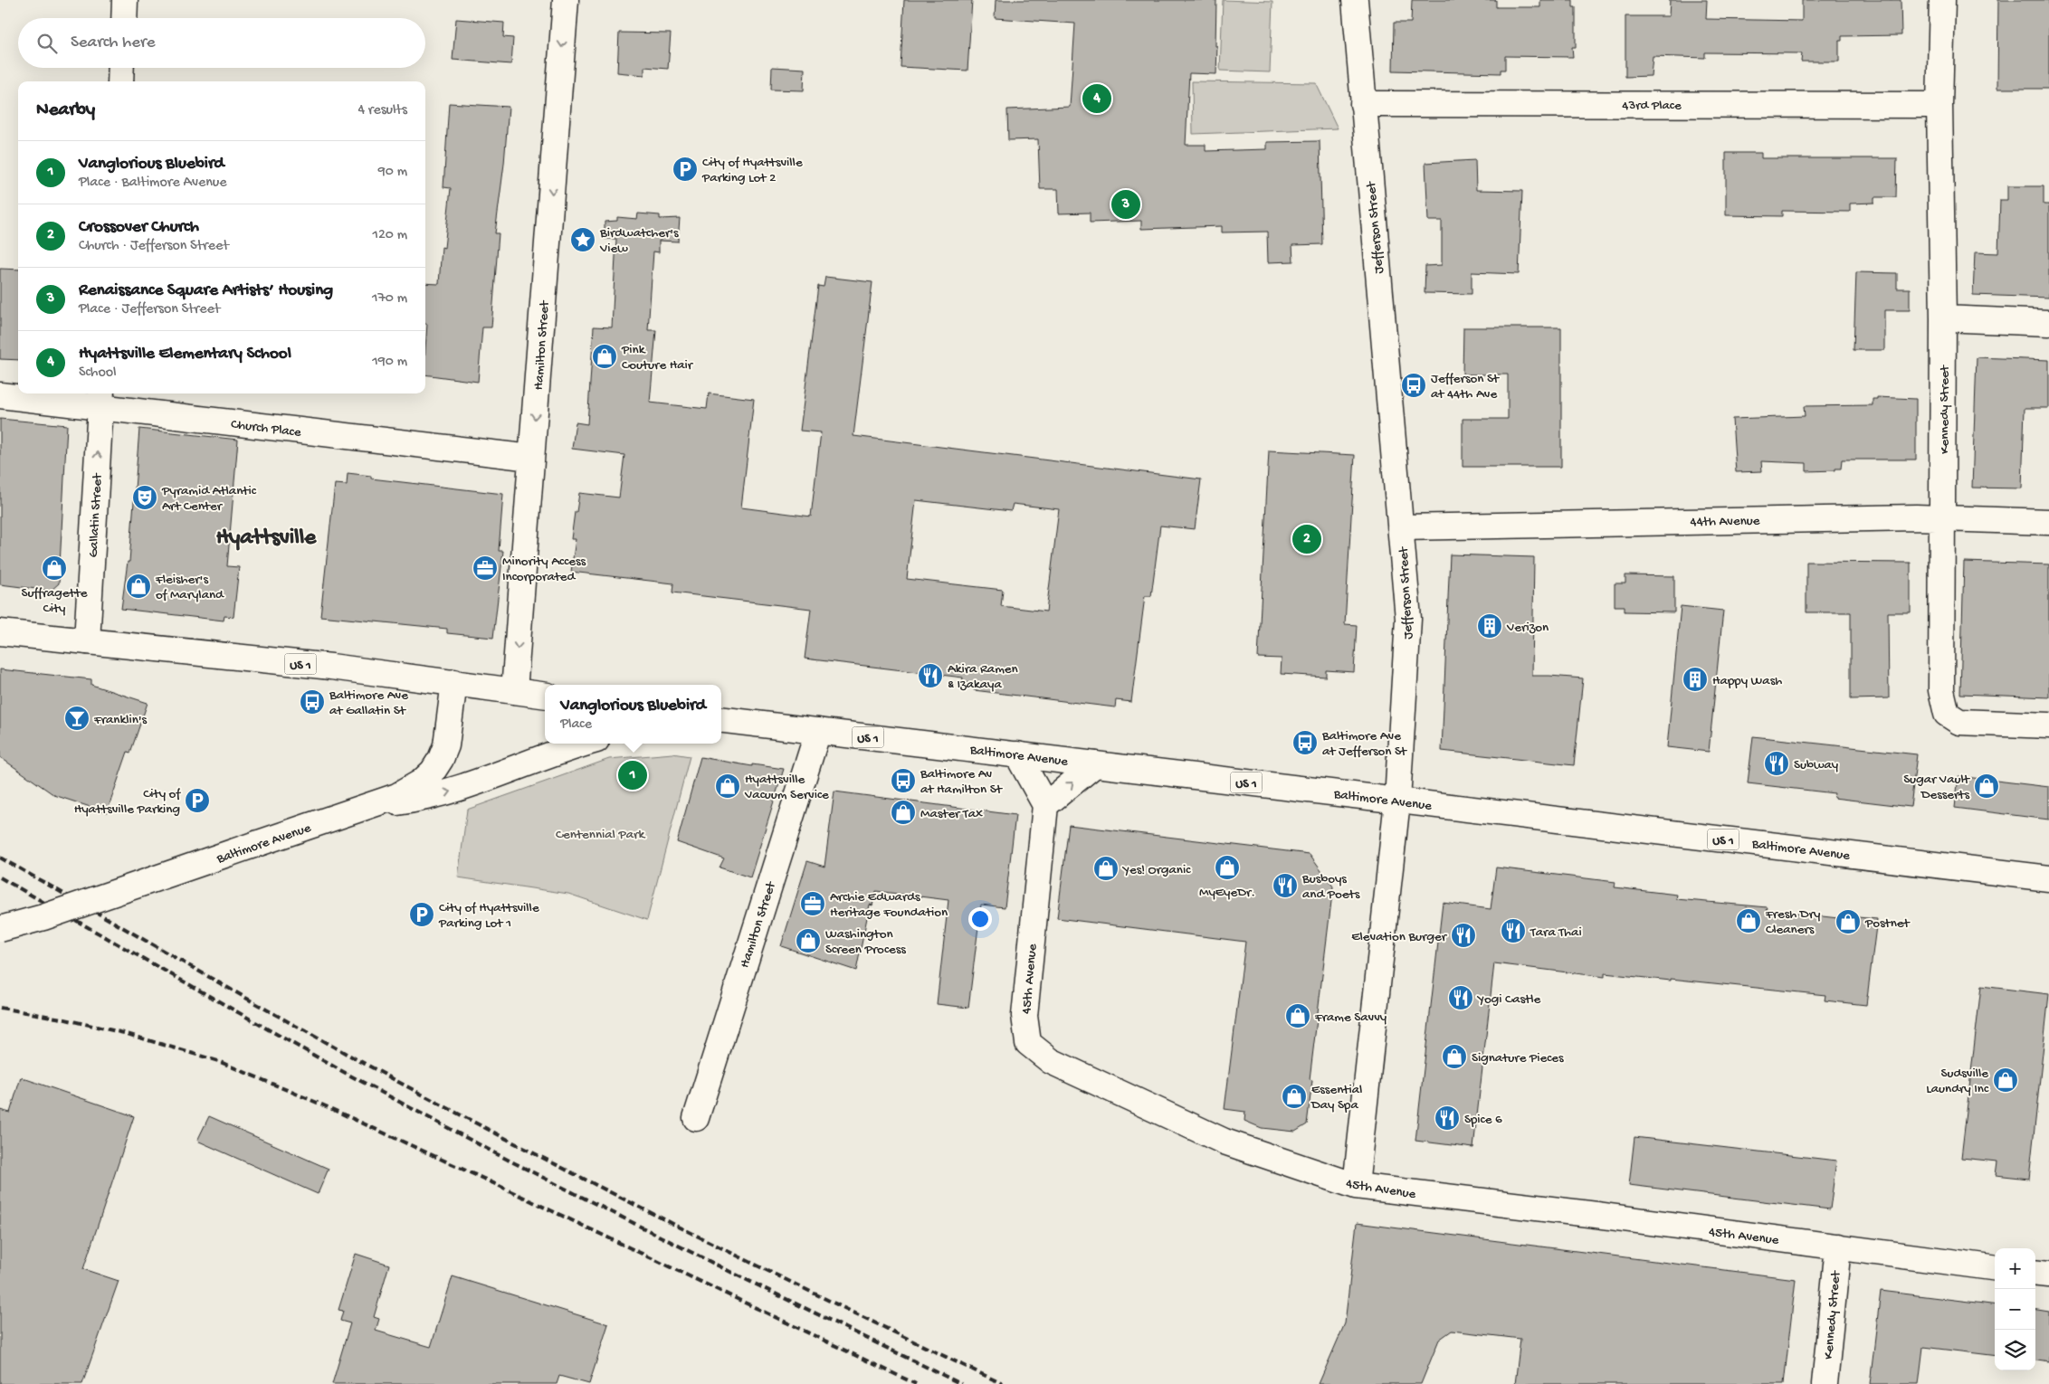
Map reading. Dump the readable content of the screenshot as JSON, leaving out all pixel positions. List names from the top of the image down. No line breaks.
{"streets":{"street":["43rd Place","Jefferson Street","Hamilton Street","Kennedy Street","Church Place","Gallatin Street","44th Avenue","US 1","Baltimore Avenue","45th Avenue"]},"crossings":[["43rd Place","Jefferson Street"],["43rd Place","Kennedy Street"],["Jefferson Street","44th Avenue"],["Jefferson Street","Baltimore Avenue"],["Jefferson Street","45th Avenue"],["Hamilton Street","Church Place"],["Hamilton Street","US 1"],["Hamilton Street","Baltimore Avenue"],["Kennedy Street","44th Avenue"],["Kennedy Street","45th Avenue"],["Church Place","Gallatin Street"],["Gallatin Street","US 1"],["US 1","Baltimore Avenue"]],"one_way":["Hamilton Street","Gallatin Street"],"districts":["Hyattsville"],"parks":["Centennial Park"],"places":{"parking":["City of Hyattsville Parking Lot 2","City of Hyattsville Parking","City of Hyattsville Parking Lot 1"],"place":["Birdwatcher's View"],"shop":["Pink Couture Hair","Suffragette City","Fleisher's of Maryland","Hyattsville Vacuum Service","Sugar Vault Desserts","Master Tax","MyEyeDr.","Yes! Organic","Fresh Dry Cleaners","Postnet","Washington Screen Process","Frame Savvy","Signature Pieces","Sudsville Laundry Inc","Essential Day Spa"],"bus stop":["Jefferson St at 44th Ave","Baltimore Ave at Gallatin St","Baltimore Ave at Jefferson St","Baltimore Av at Hamilton St"],"theatre":["Pyramid Atlantic Art Center"],"office":["Minority Access Incorporated","Archie Edwards Heritage Foundation"],"building":["Verizon","Happy Wash"],"restaurant":["Akira Ramen & Izakaya","Subway","Busboys and Poets","Tara Thai","Elevation Burger","Yogi Castle","Spice 6"],"bar":["Franklin's"]},"page":{"search":"Search here","heading":["Nearby","4 results"],"pins":["4","3","2","1"],"list":[{"mark":"1","name":"Vanglorious Bluebird","note":"Place · Baltimore Avenue","value":"90 m"},{"mark":"2","name":"Crossover Church","note":"Church · Jefferson Street","value":"120 m"},{"mark":"3","name":"Renaissance Square Artists’ Housing","note":"Place · Jefferson Street","value":"170 m"},{"mark":"4","name":"Hyattsville Elementary School","note":"School","value":"190 m"}],"popup":["Vanglorious Bluebird","Place"],"map_buttons":["+","−"]}}
